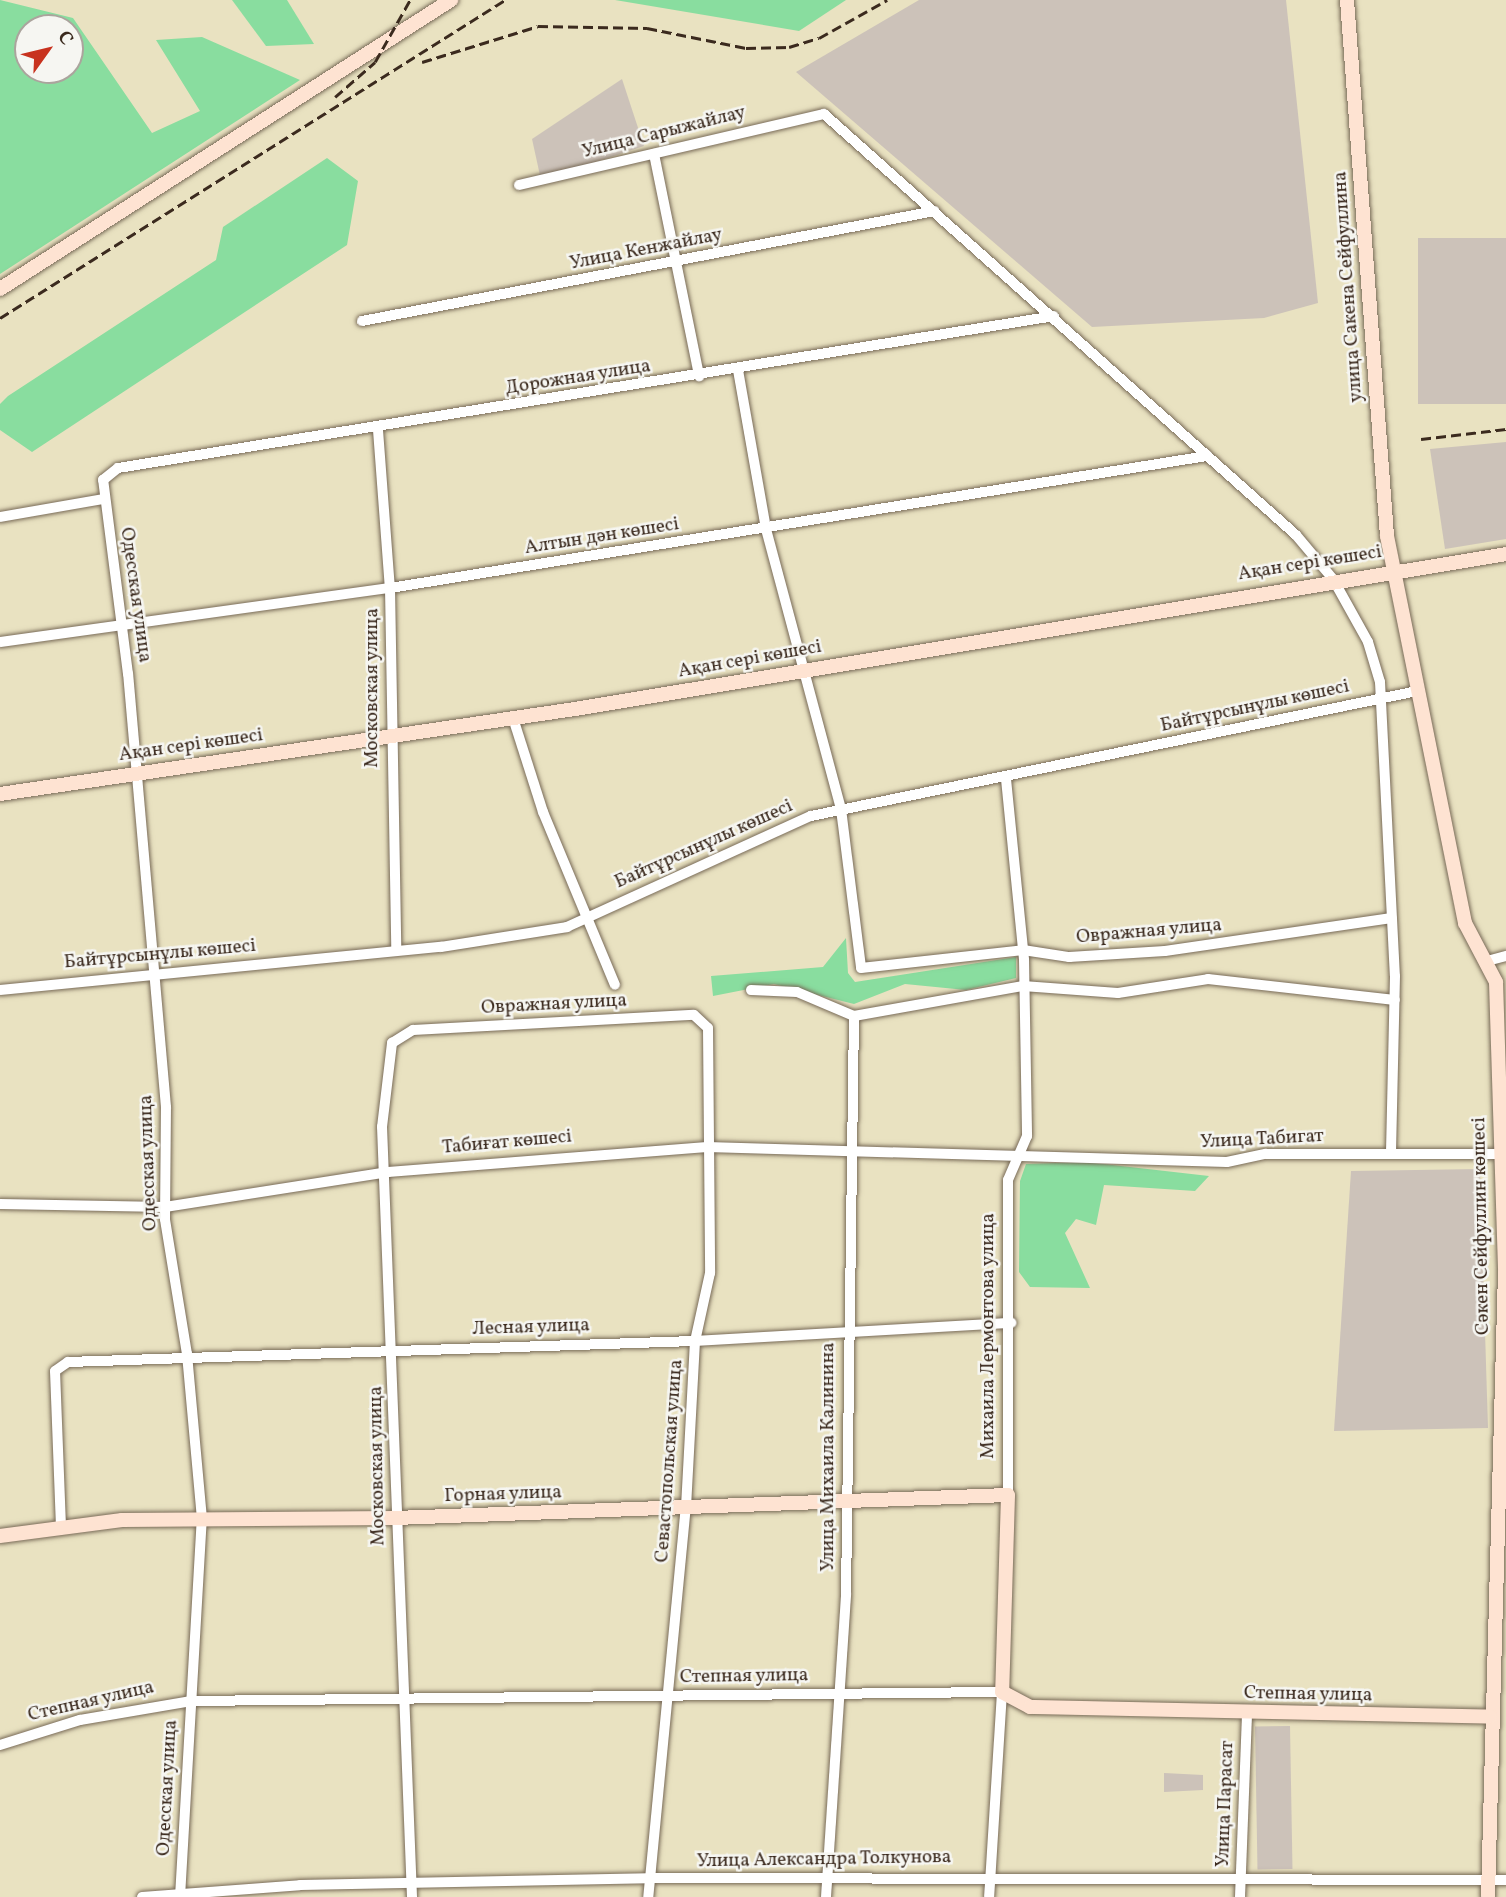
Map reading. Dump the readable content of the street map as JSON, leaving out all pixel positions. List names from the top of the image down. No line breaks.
{"streets":{"street":["Улица Сарыжайлау","Улица Кенжайлау","улица Сакена Сейфуллина","Дорожная улица","Алтын дән көшесі","Ақан сері көшесі","Одесская улица","Московская улица","Байтұрсынұлы көшесі","Овражная улица","Улица Табигат","Табиғат көшесі","Сәкен Сейфуллин көшесі","Лесная улица","Михаила Лермонтова улица","Улица Михаила Калинина","Севастопольская улица","Горная улица","Степная улица","Улица Парасат","Улица Александра Толкунова"]},"crossings":[["Улица Сарыжайлау","Улица Кенжайлау"],["улица Сакена Сейфуллина","Ақан сері көшесі"],["улица Сакена Сейфуллина","Сәкен Сейфуллин көшесі"],["Дорожная улица","Одесская улица"],["Дорожная улица","Московская улица"],["Алтын дән көшесі","Одесская улица"],["Алтын дән көшесі","Московская улица"],["Ақан сері көшесі","Одесская улица"],["Ақан сері көшесі","Московская улица"],["Ақан сері көшесі","Сәкен Сейфуллин көшесі"],["Одесская улица","Байтұрсынұлы көшесі"],["Одесская улица","Табиғат көшесі"],["Одесская улица","Лесная улица"],["Одесская улица","Горная улица"],["Одесская улица","Степная улица"],["Одесская улица","Улица Александра Толкунова"],["Московская улица","Байтұрсынұлы көшесі"],["Московская улица","Овражная улица"],["Московская улица","Табиғат көшесі"],["Московская улица","Лесная улица"],["Московская улица","Горная улица"],["Московская улица","Степная улица"],["Московская улица","Улица Александра Толкунова"],["Байтұрсынұлы көшесі","Овражная улица"],["Байтұрсынұлы көшесі","Сәкен Сейфуллин көшесі"],["Байтұрсынұлы көшесі","Михаила Лермонтова улица"],["Овражная улица","Михаила Лермонтова улица"],["Овражная улица","Севастопольская улица"],["Улица Табигат","Табиғат көшесі"],["Улица Табигат","Сәкен Сейфуллин көшесі"],["Улица Табигат","Михаила Лермонтова улица"],["Табиғат көшесі","Михаила Лермонтова улица"],["Табиғат көшесі","Улица Михаила Калинина"],["Табиғат көшесі","Севастопольская улица"],["Сәкен Сейфуллин көшесі","Степная улица"],["Сәкен Сейфуллин көшесі","Улица Александра Толкунова"],["Лесная улица","Михаила Лермонтова улица"],["Лесная улица","Улица Михаила Калинина"],["Лесная улица","Севастопольская улица"],["Лесная улица","Горная улица"],["Михаила Лермонтова улица","Горная улица"],["Михаила Лермонтова улица","Степная улица"],["Михаила Лермонтова улица","Улица Александра Толкунова"],["Улица Михаила Калинина","Горная улица"],["Улица Михаила Калинина","Степная улица"],["Улица Михаила Калинина","Улица Александра Толкунова"],["Севастопольская улица","Горная улица"],["Севастопольская улица","Степная улица"],["Севастопольская улица","Улица Александра Толкунова"],["Степная улица","Улица Парасат"],["Улица Парасат","Улица Александра Толкунова"]],"north":"top right"}
